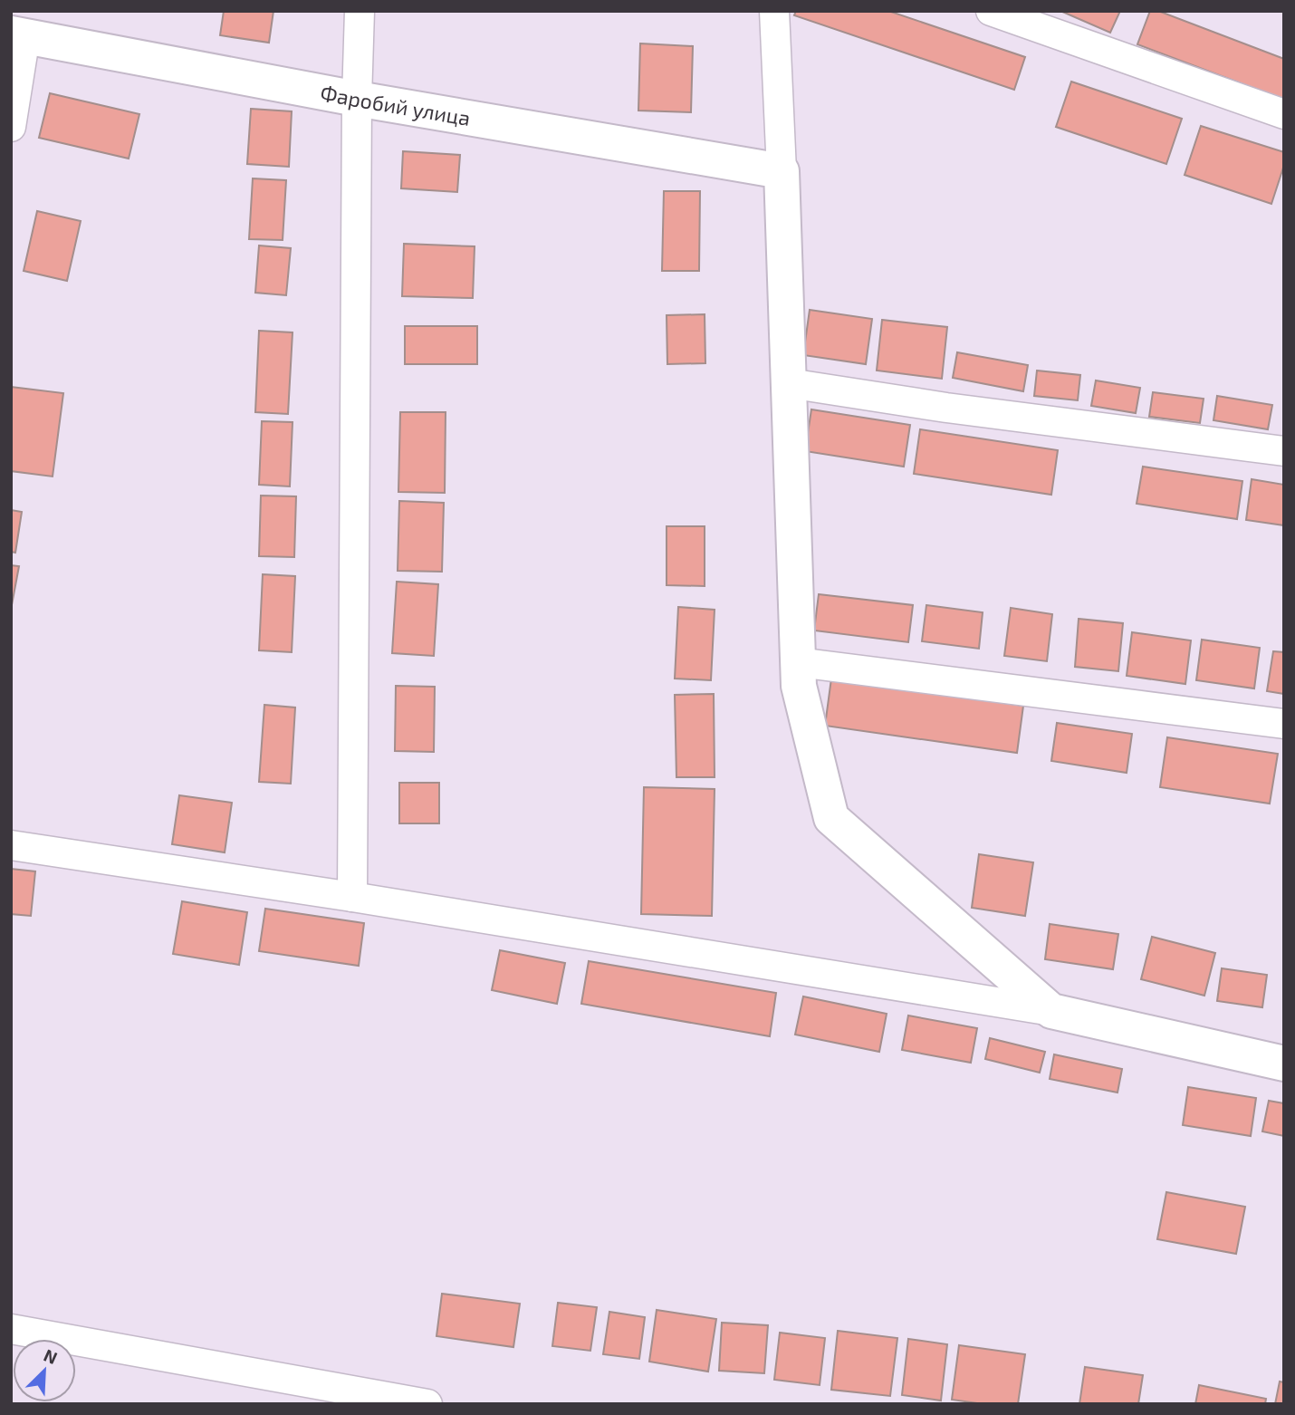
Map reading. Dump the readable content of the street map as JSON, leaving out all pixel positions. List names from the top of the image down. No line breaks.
{"streets":{"street":["Фаробий улица"]},"north":"top right"}
